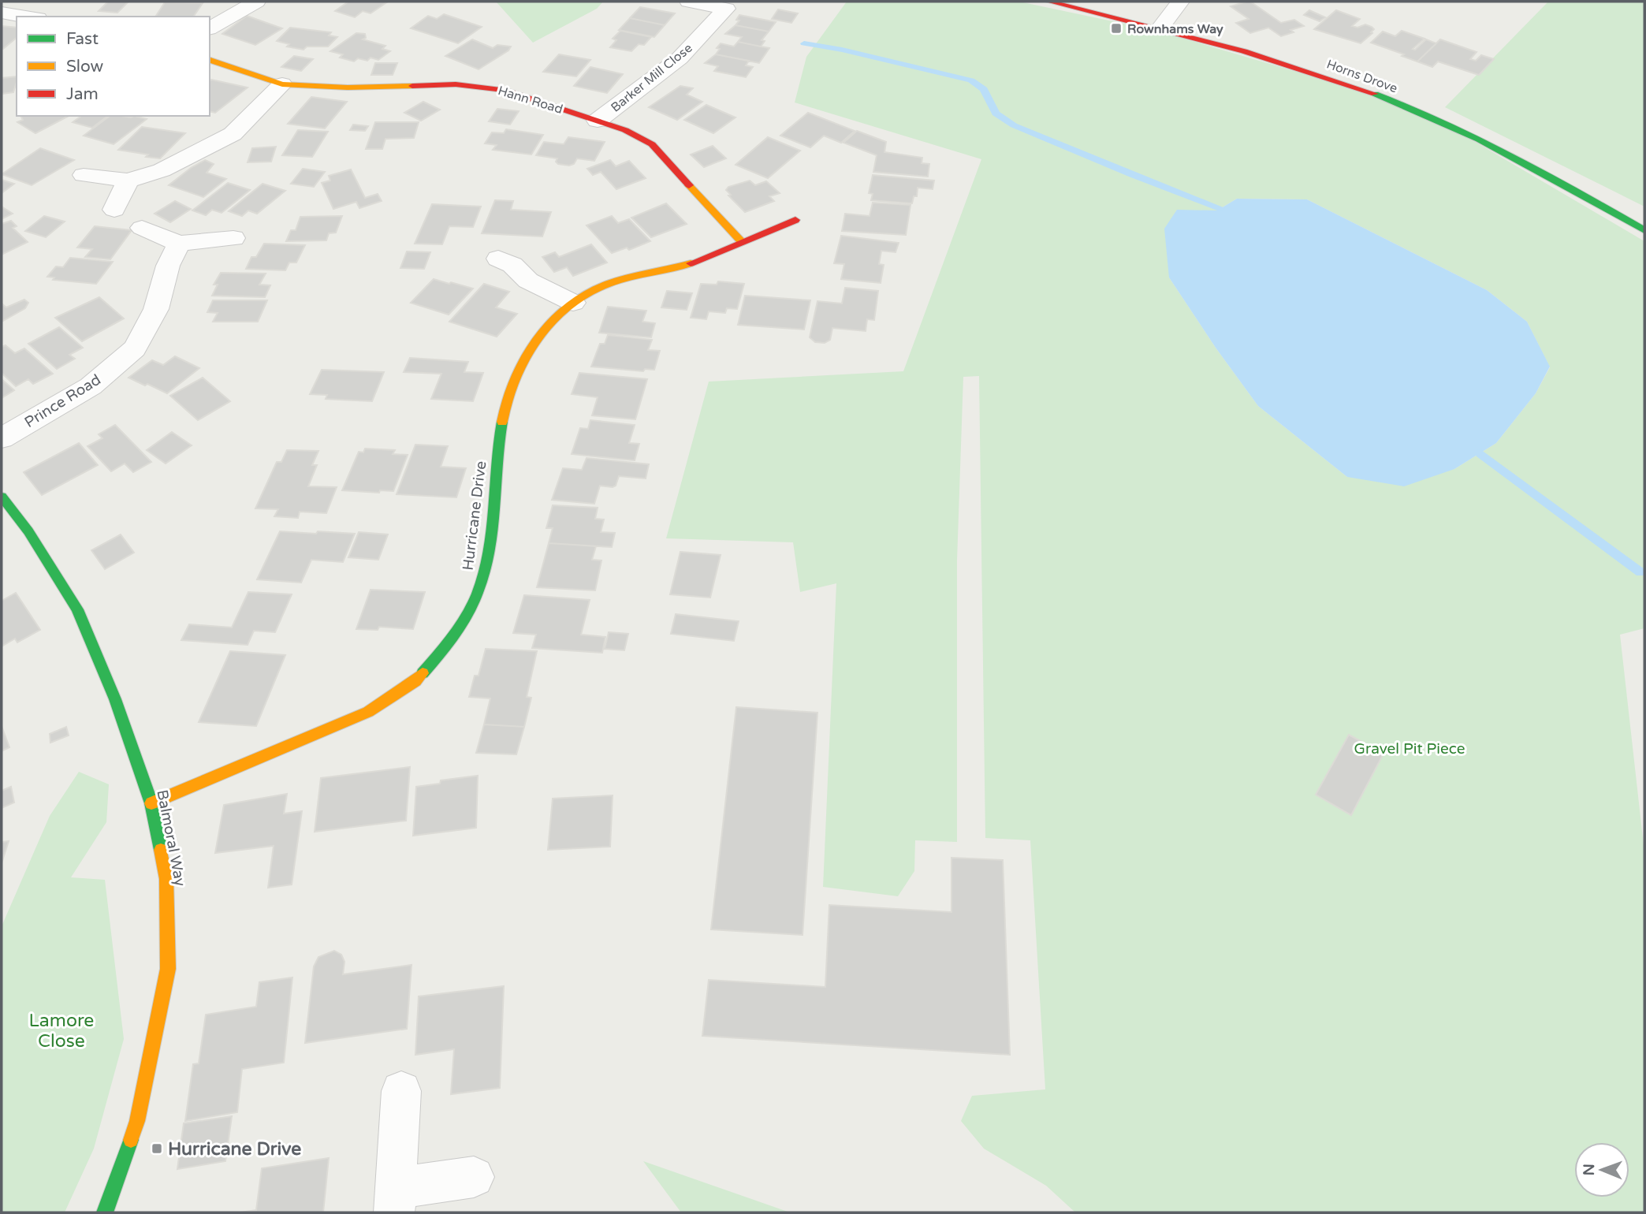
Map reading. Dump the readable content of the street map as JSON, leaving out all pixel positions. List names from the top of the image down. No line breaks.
{"streets":{"street":["Horns Drove","Barker Mill Close","Hann Road","Prince Road","Hurricane Drive","Balmoral Way"]},"crossings":[["Barker Mill Close","Hann Road"],["Hann Road","Hurricane Drive"],["Hurricane Drive","Balmoral Way"]],"parks":["Gravel Pit Piece","Lamore Close"],"places":{"transit":["Rownhams Way","Hurricane Drive"]},"legend":["Fast","Slow","Jam"],"north":"left"}
